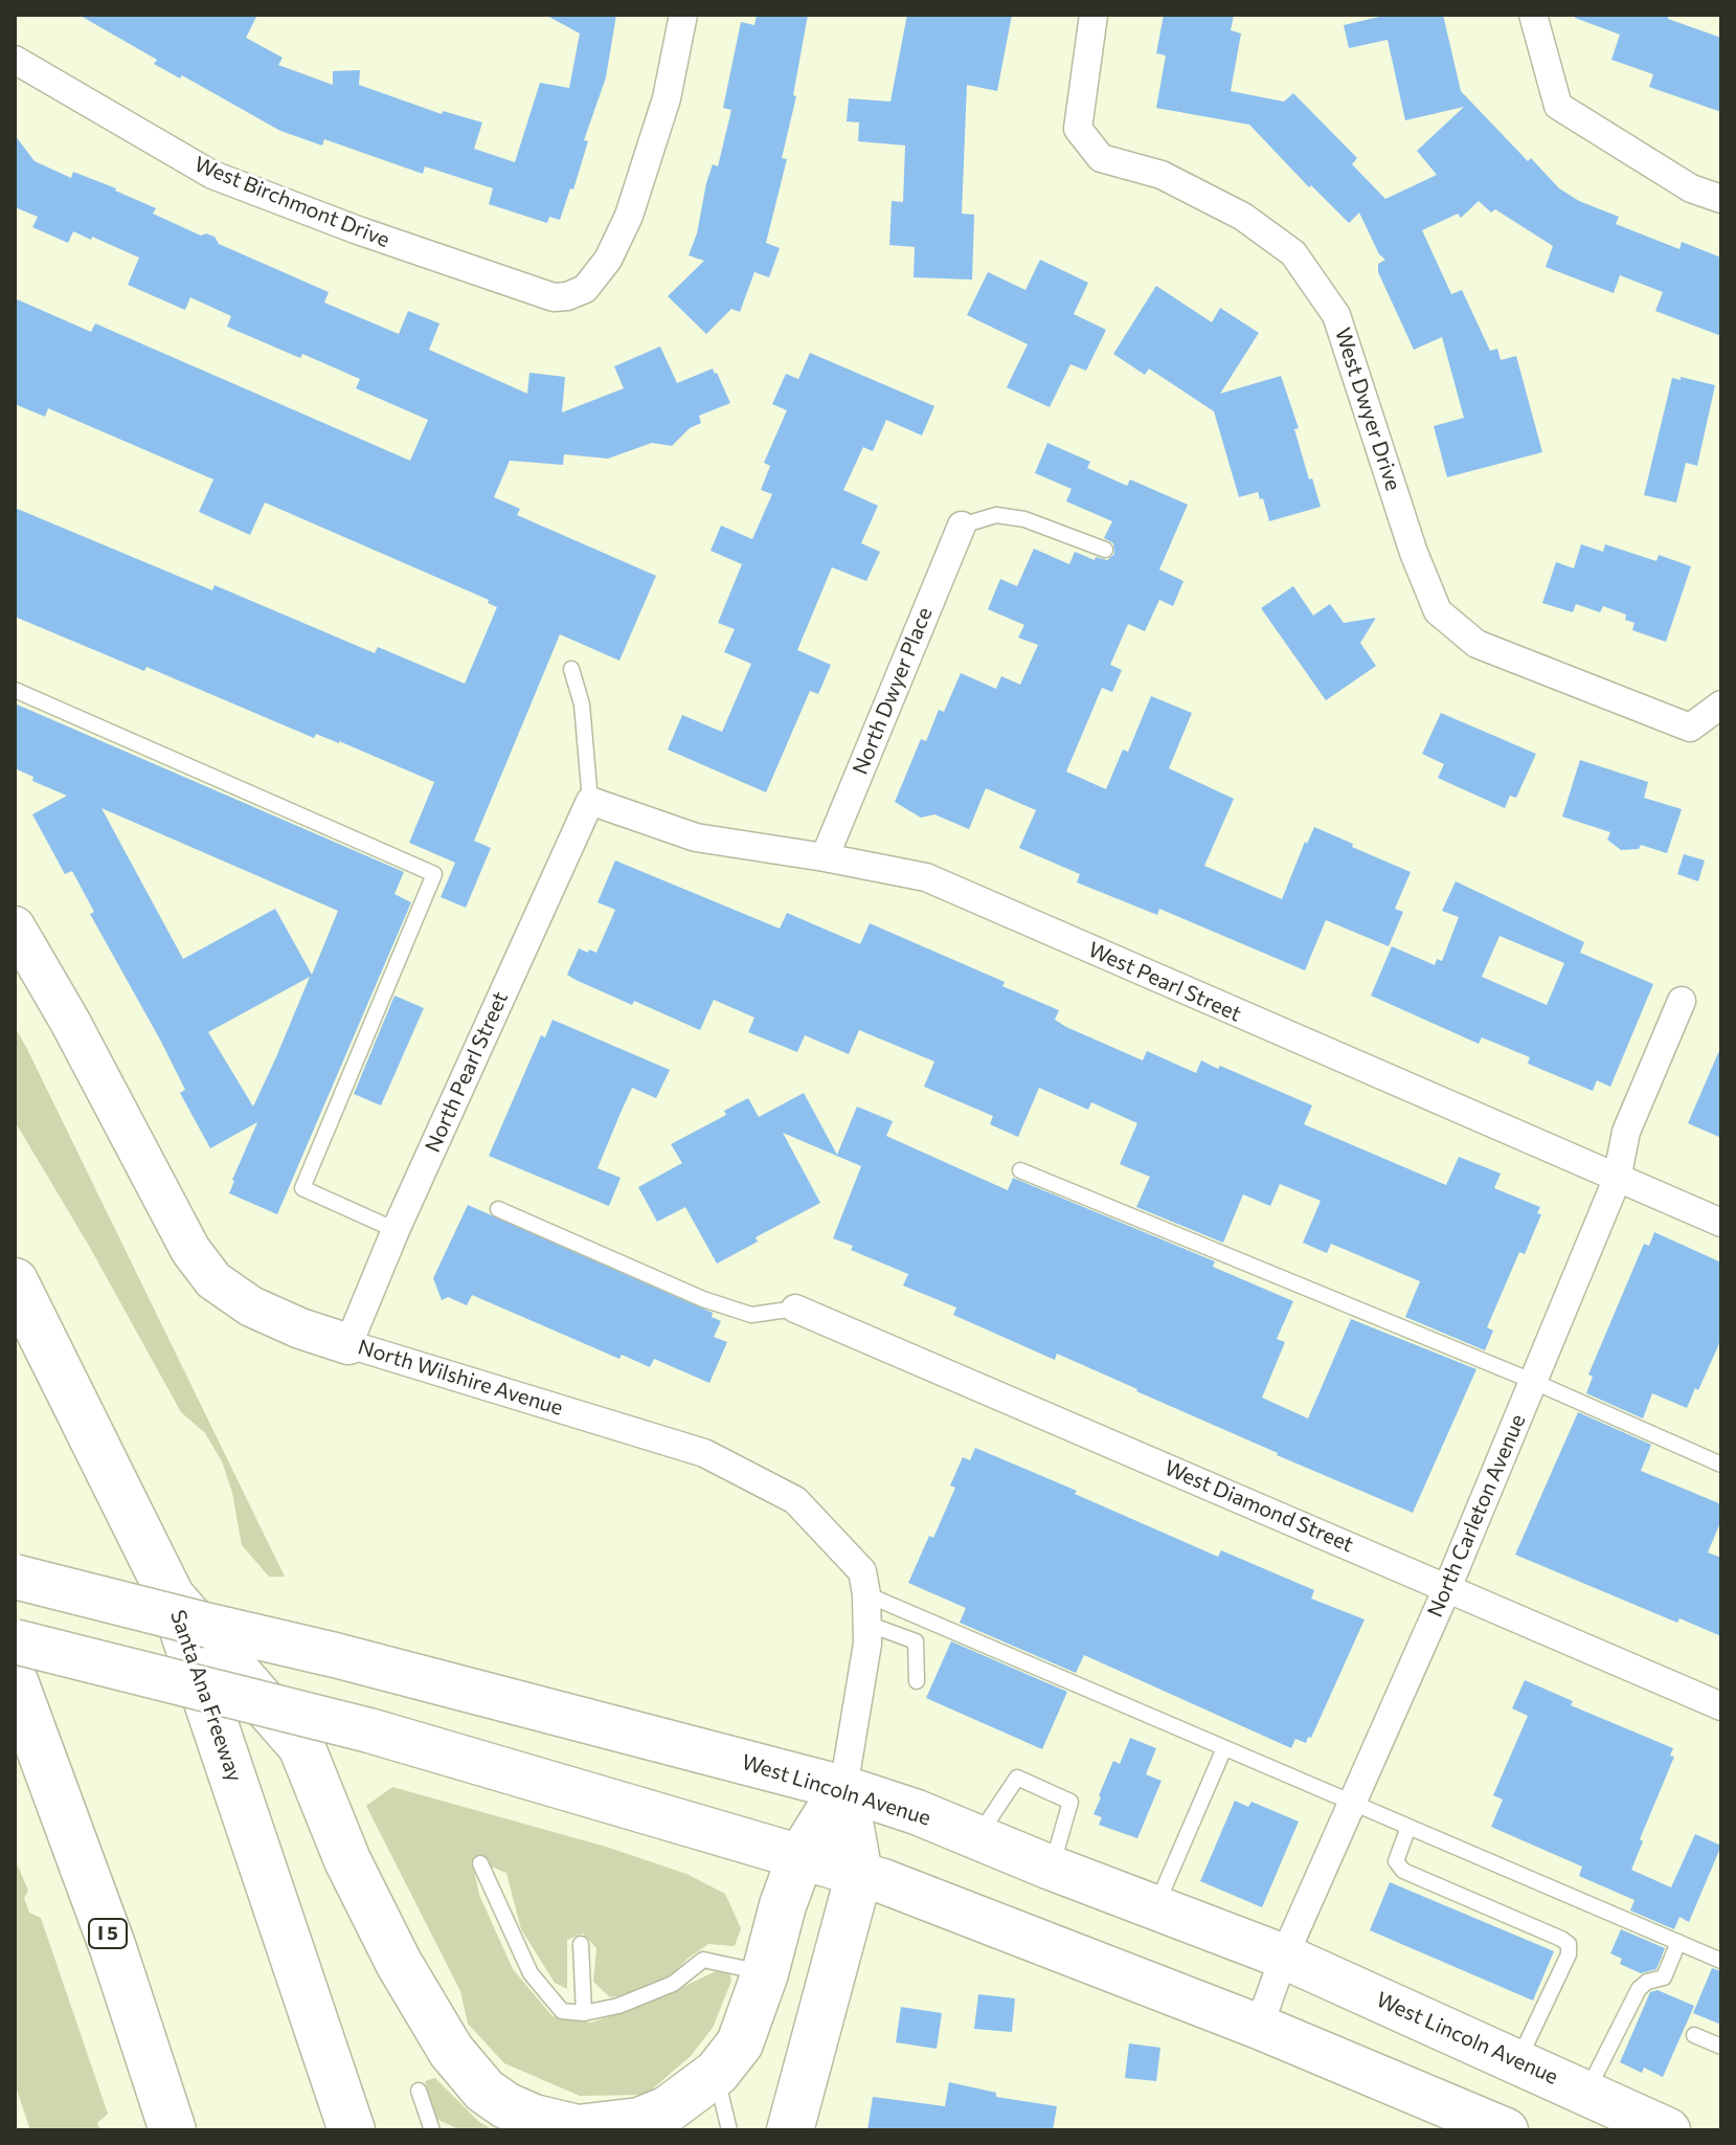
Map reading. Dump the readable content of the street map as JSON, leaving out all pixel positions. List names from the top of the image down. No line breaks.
{"streets":{"highway":["Santa Ana Freeway","I 5"],"main road":["West Lincoln Avenue"],"street":["West Birchmont Drive","West Dwyer Drive","North Dwyer Place","West Pearl Street","North Pearl Street","North Wilshire Avenue","West Diamond Street","North Carleton Avenue"]},"crossings":[["North Dwyer Place","West Pearl Street"],["West Pearl Street","North Pearl Street"],["West Pearl Street","North Carleton Avenue"],["North Pearl Street","North Wilshire Avenue"],["North Wilshire Avenue","West Lincoln Avenue"],["West Diamond Street","North Carleton Avenue"],["North Carleton Avenue","West Lincoln Avenue"]]}
